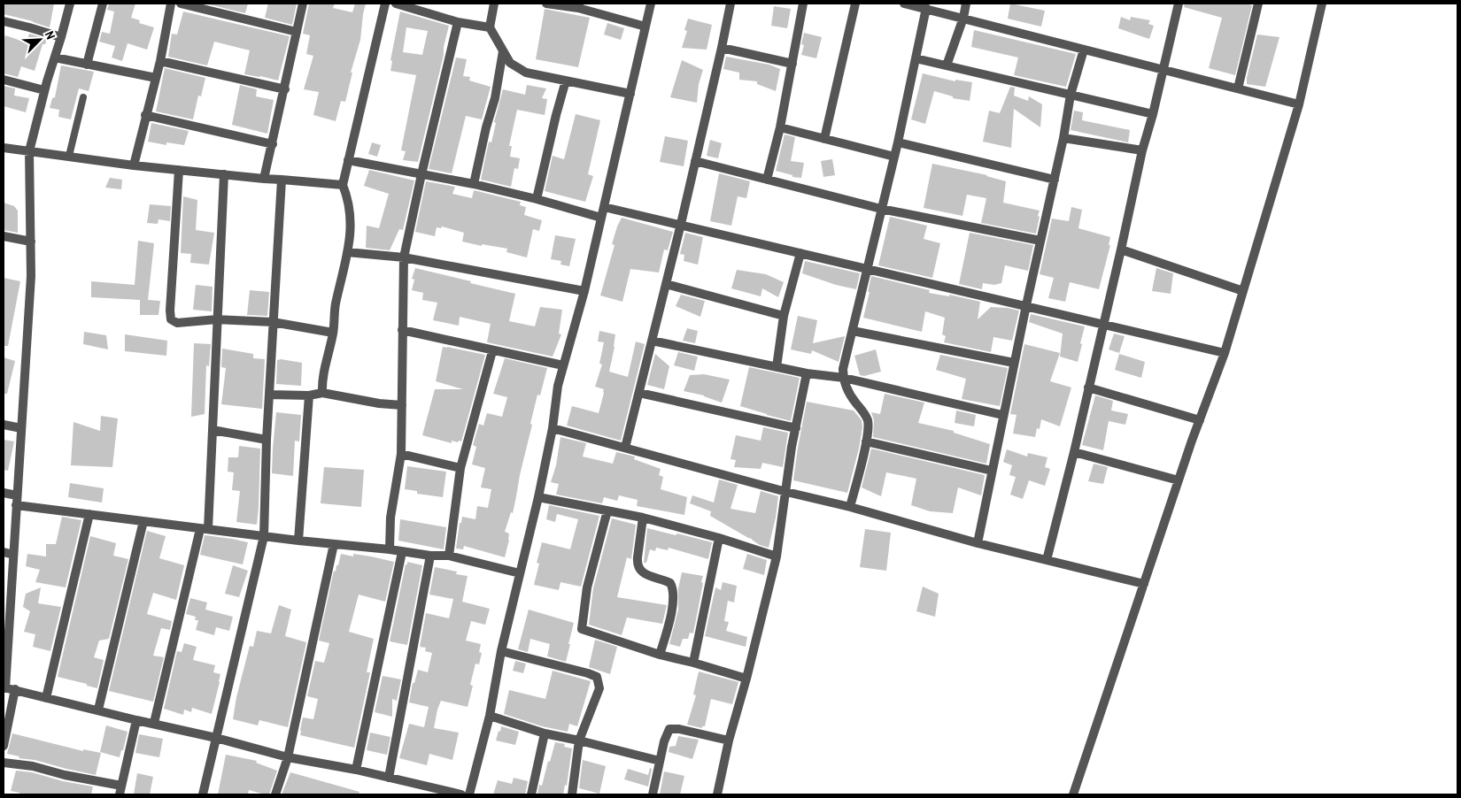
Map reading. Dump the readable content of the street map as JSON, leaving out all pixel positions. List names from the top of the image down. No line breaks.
{"north":"top right"}
